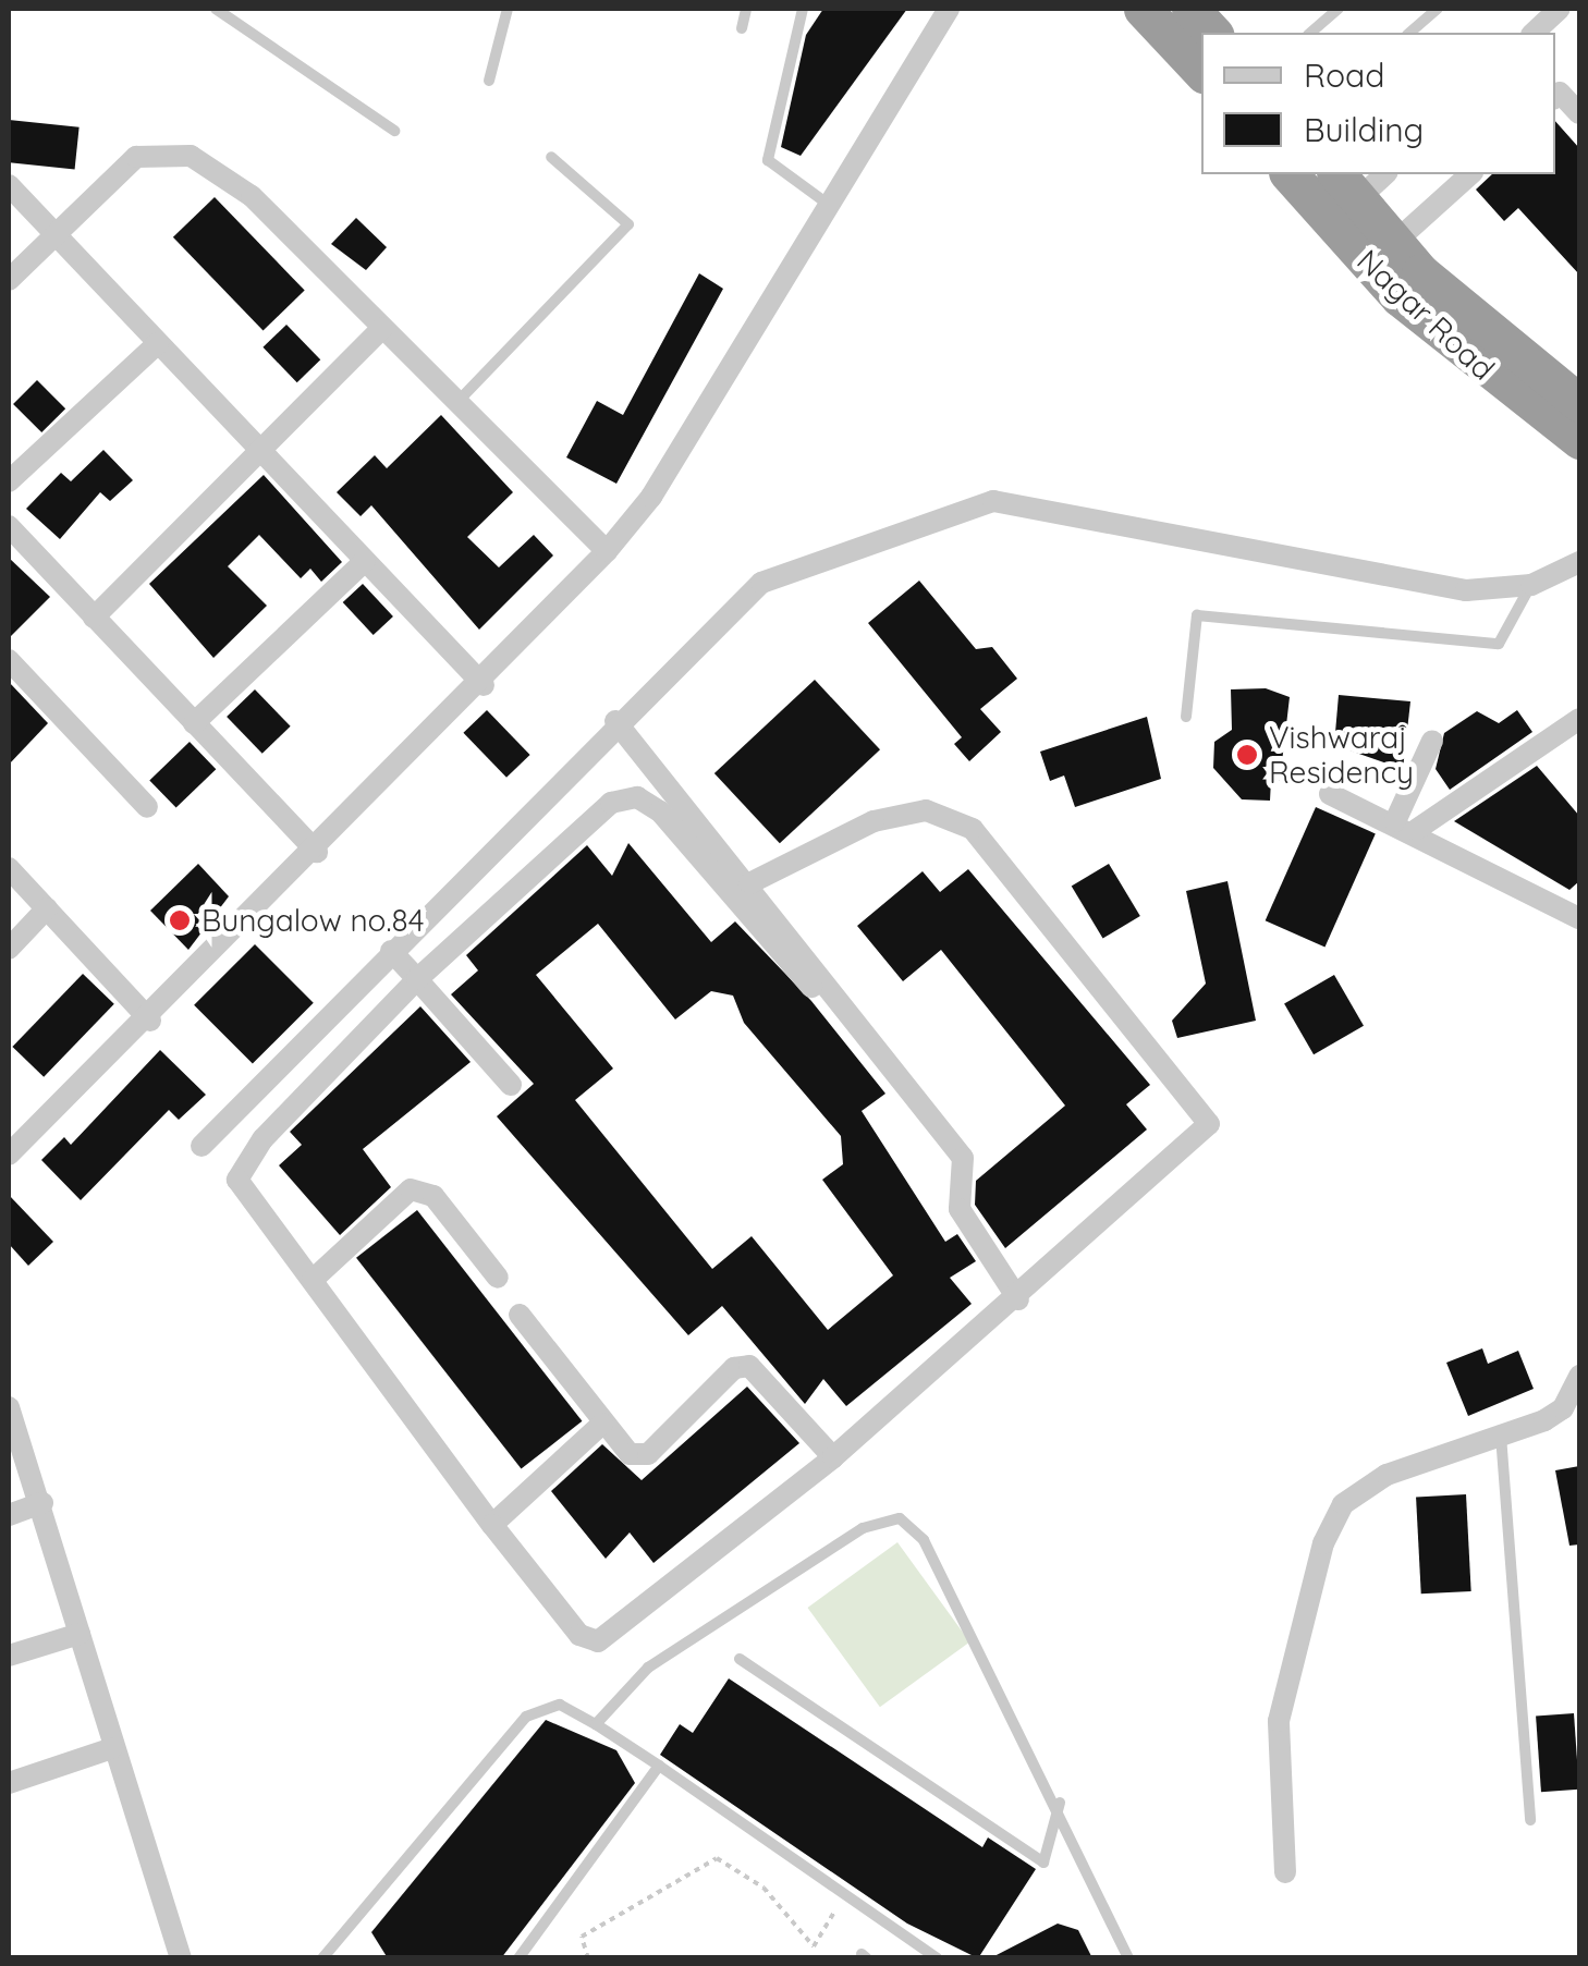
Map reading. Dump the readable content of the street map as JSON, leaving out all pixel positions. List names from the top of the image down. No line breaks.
{"streets":{"highway":["Nagar Road"]},"places":["Vishwaraj Residency","Bungalow no.84"],"legend":["Road","Building"]}
